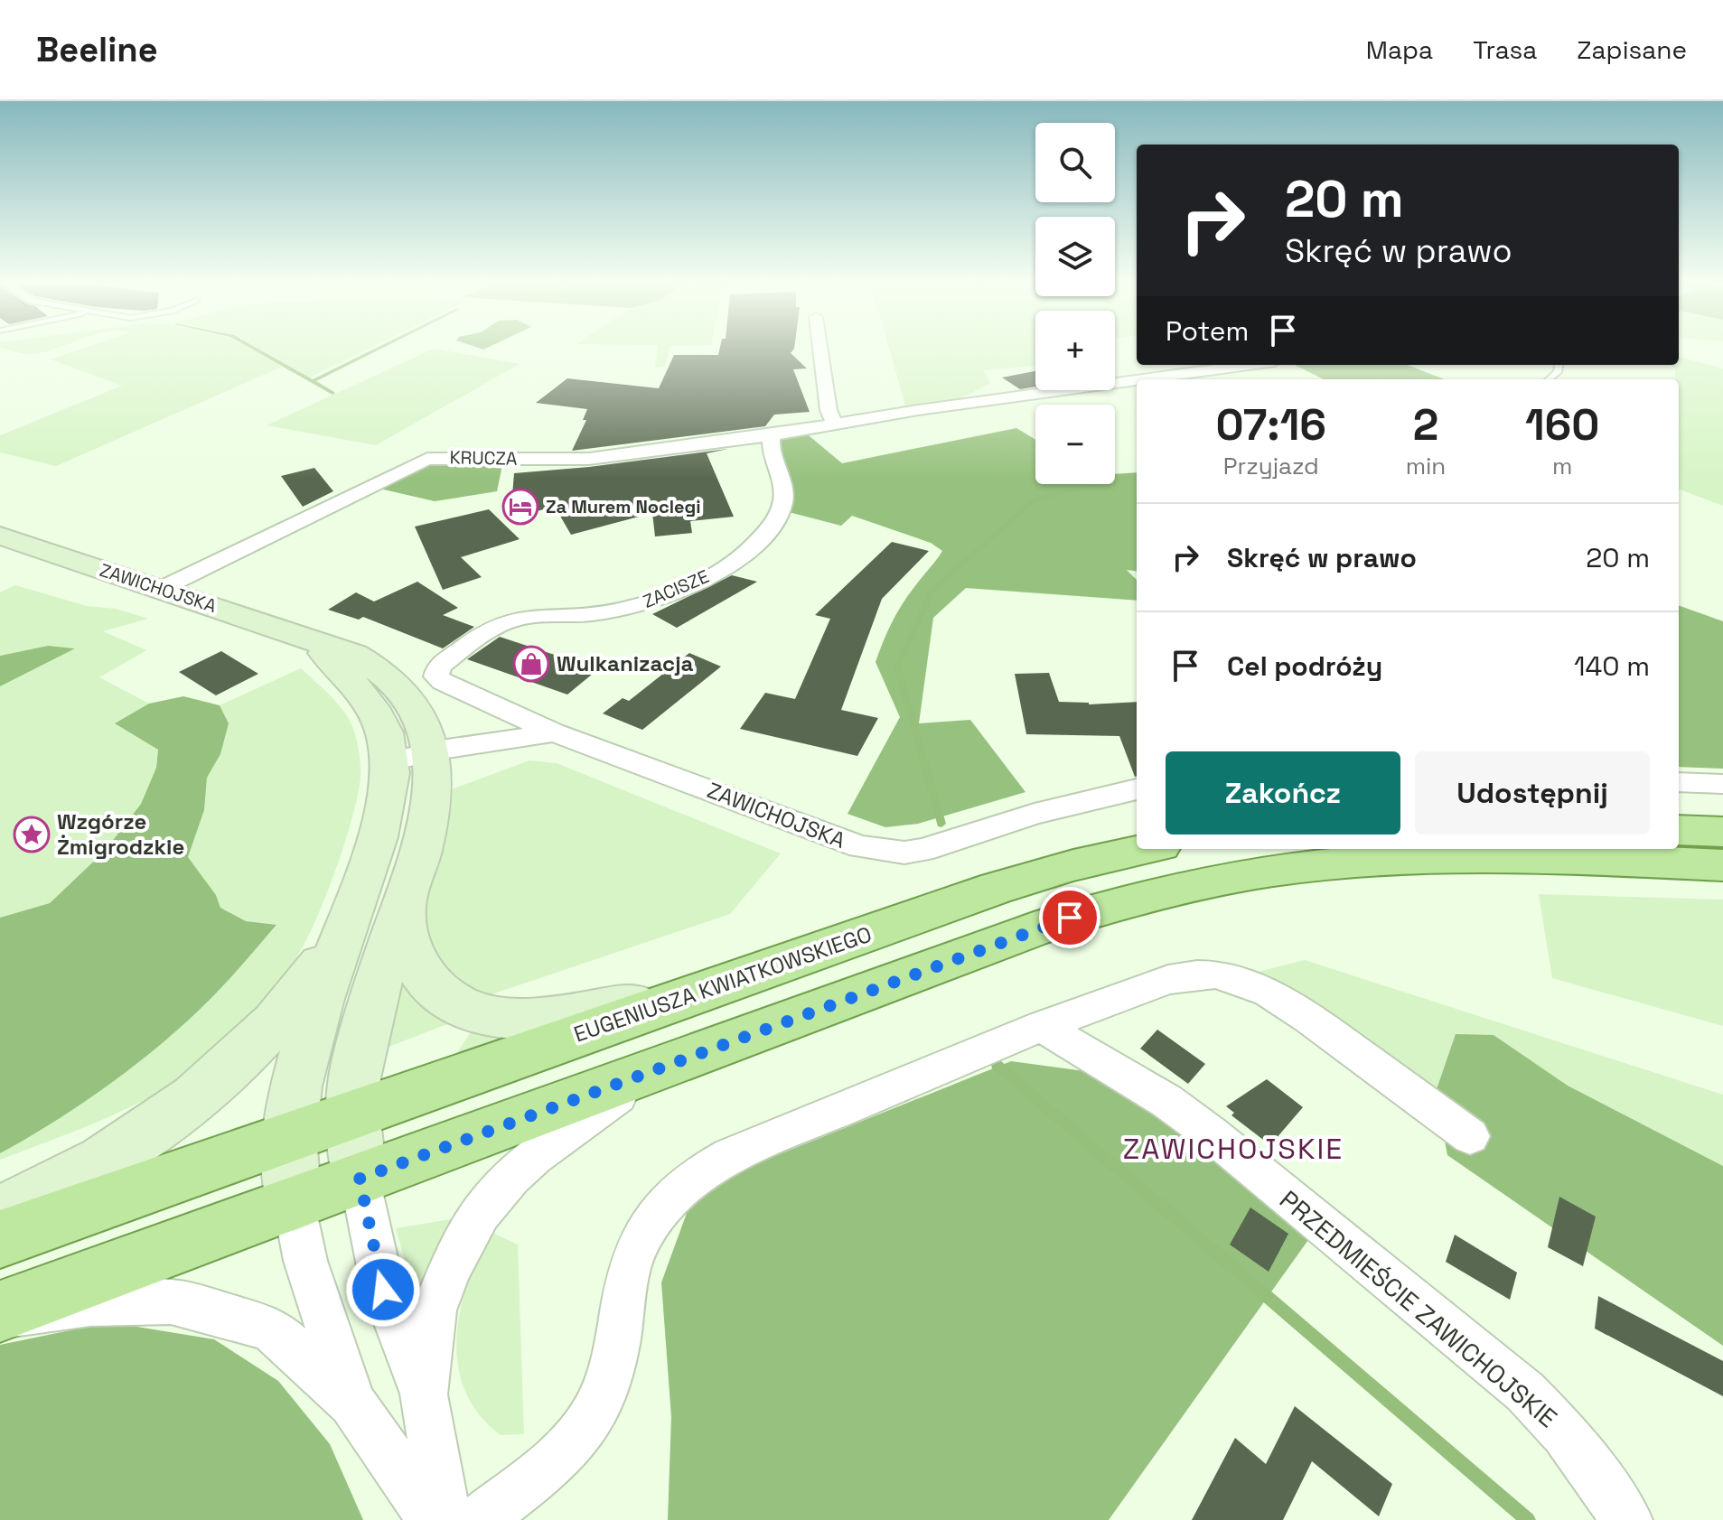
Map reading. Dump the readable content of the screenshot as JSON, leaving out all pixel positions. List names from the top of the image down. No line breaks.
{"streets":{"main road":["EUGENIUSZA KWIATKOWSKIEGO"],"street":["KRUCZA","ZAWICHOJSKA","ZACISZE","PRZEDMIEŚCIE ZAWICHOJSKIE"]},"crossings":[["KRUCZA","ZAWICHOJSKA"],["KRUCZA","ZACISZE"],["ZAWICHOJSKA","ZACISZE"],["ZAWICHOJSKA","EUGENIUSZA KWIATKOWSKIEGO"]],"districts":["ZAWICHOJSKIE"],"places":{"hotel":["Za Murem Noclegi"],"shop":["Wulkanizacja"],"place":["Wzgórze Żmigrodzkie"]},"page":{"header":"Beeline","nav":["Mapa","Trasa","Zapisane"],"map_buttons":["+","−"],"turn":["20 m","Skręć w prawo"],"then":"Potem","eta":["07:16","Przyjazd","2","min","160","m"],"list":[{"name":"Skręć w prawo","value":"20 m"},{"name":"Cel podróży","value":"140 m"}],"buttons":["Zakończ","Udostępnij"]}}
